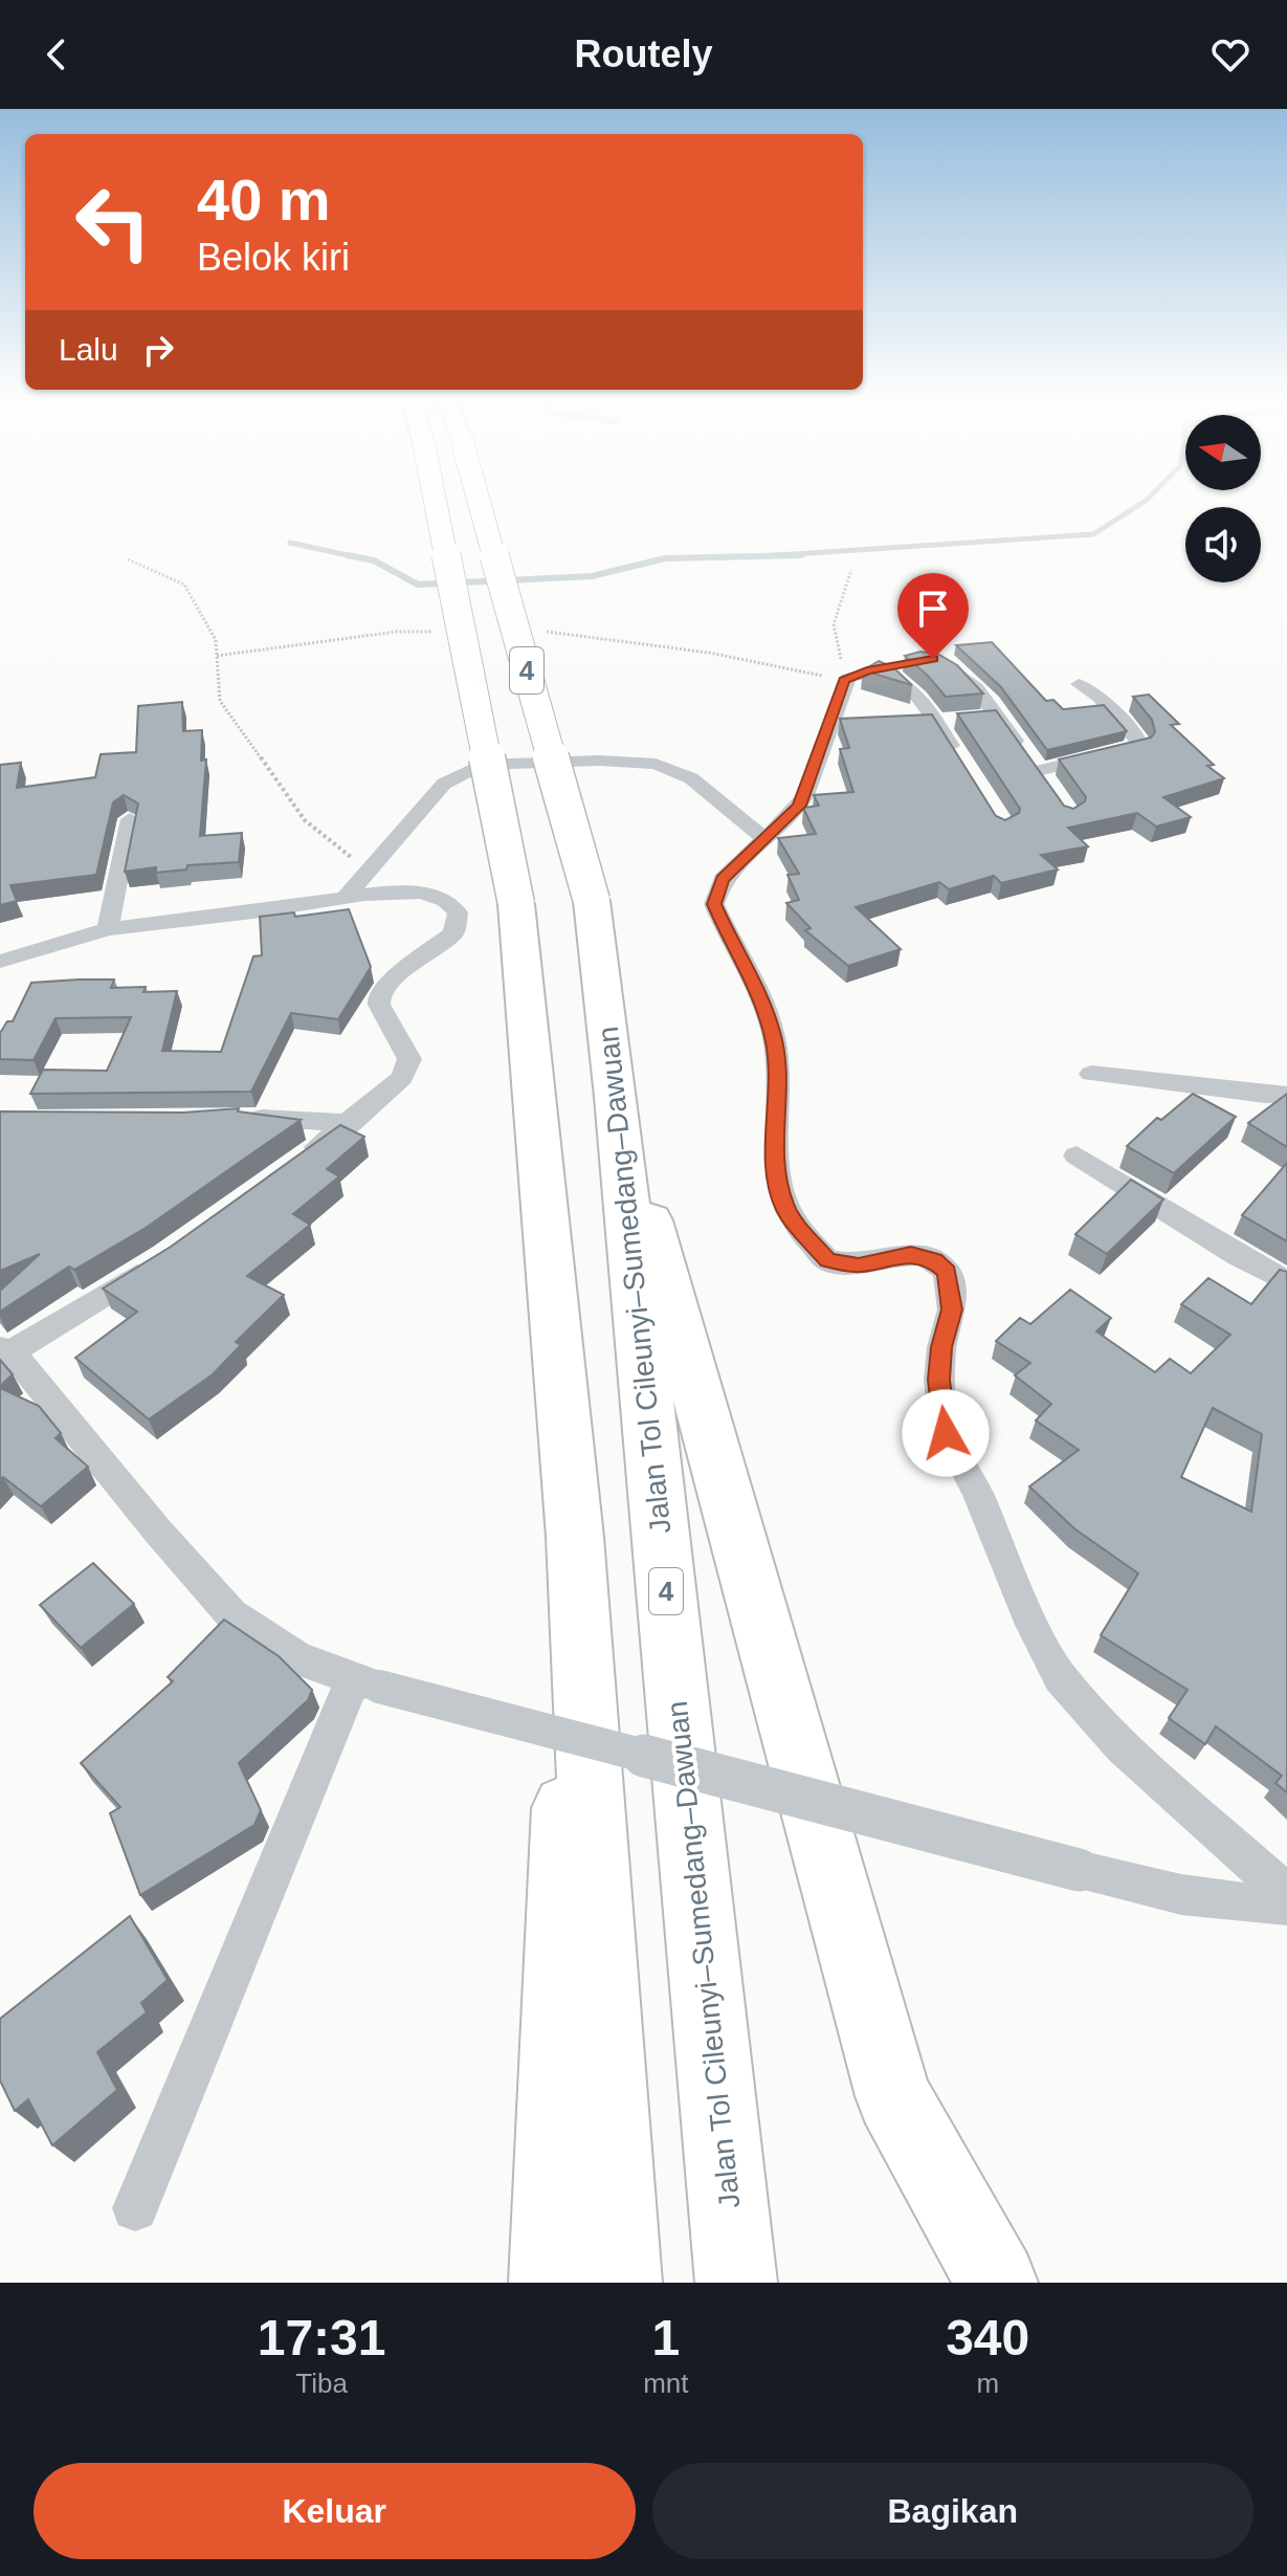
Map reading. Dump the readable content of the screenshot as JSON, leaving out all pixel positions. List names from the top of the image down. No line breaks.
{"streets":{"highway":["4","Jalan Tol Cileunyi–Sumedang–Dawuan"]},"north":"left","page":{"header":"Routely","turn":["40 m","Belok kiri"],"then":"Lalu","eta":["17:31","Tiba","1","mnt","340","m"],"buttons":["Keluar","Bagikan"]}}
